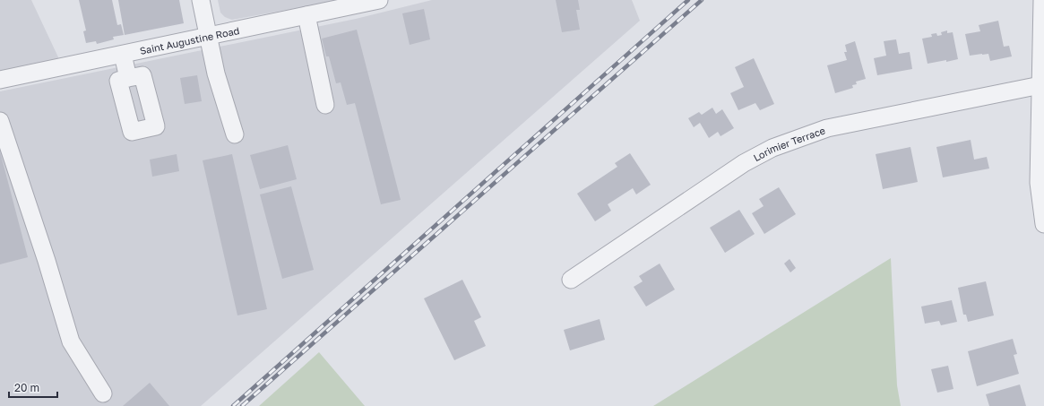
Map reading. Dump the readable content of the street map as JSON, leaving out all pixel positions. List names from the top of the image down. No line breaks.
{"streets":{"street":["Saint Augustine Road","Lorimier Terrace"]},"scale_bar":"20 m"}
